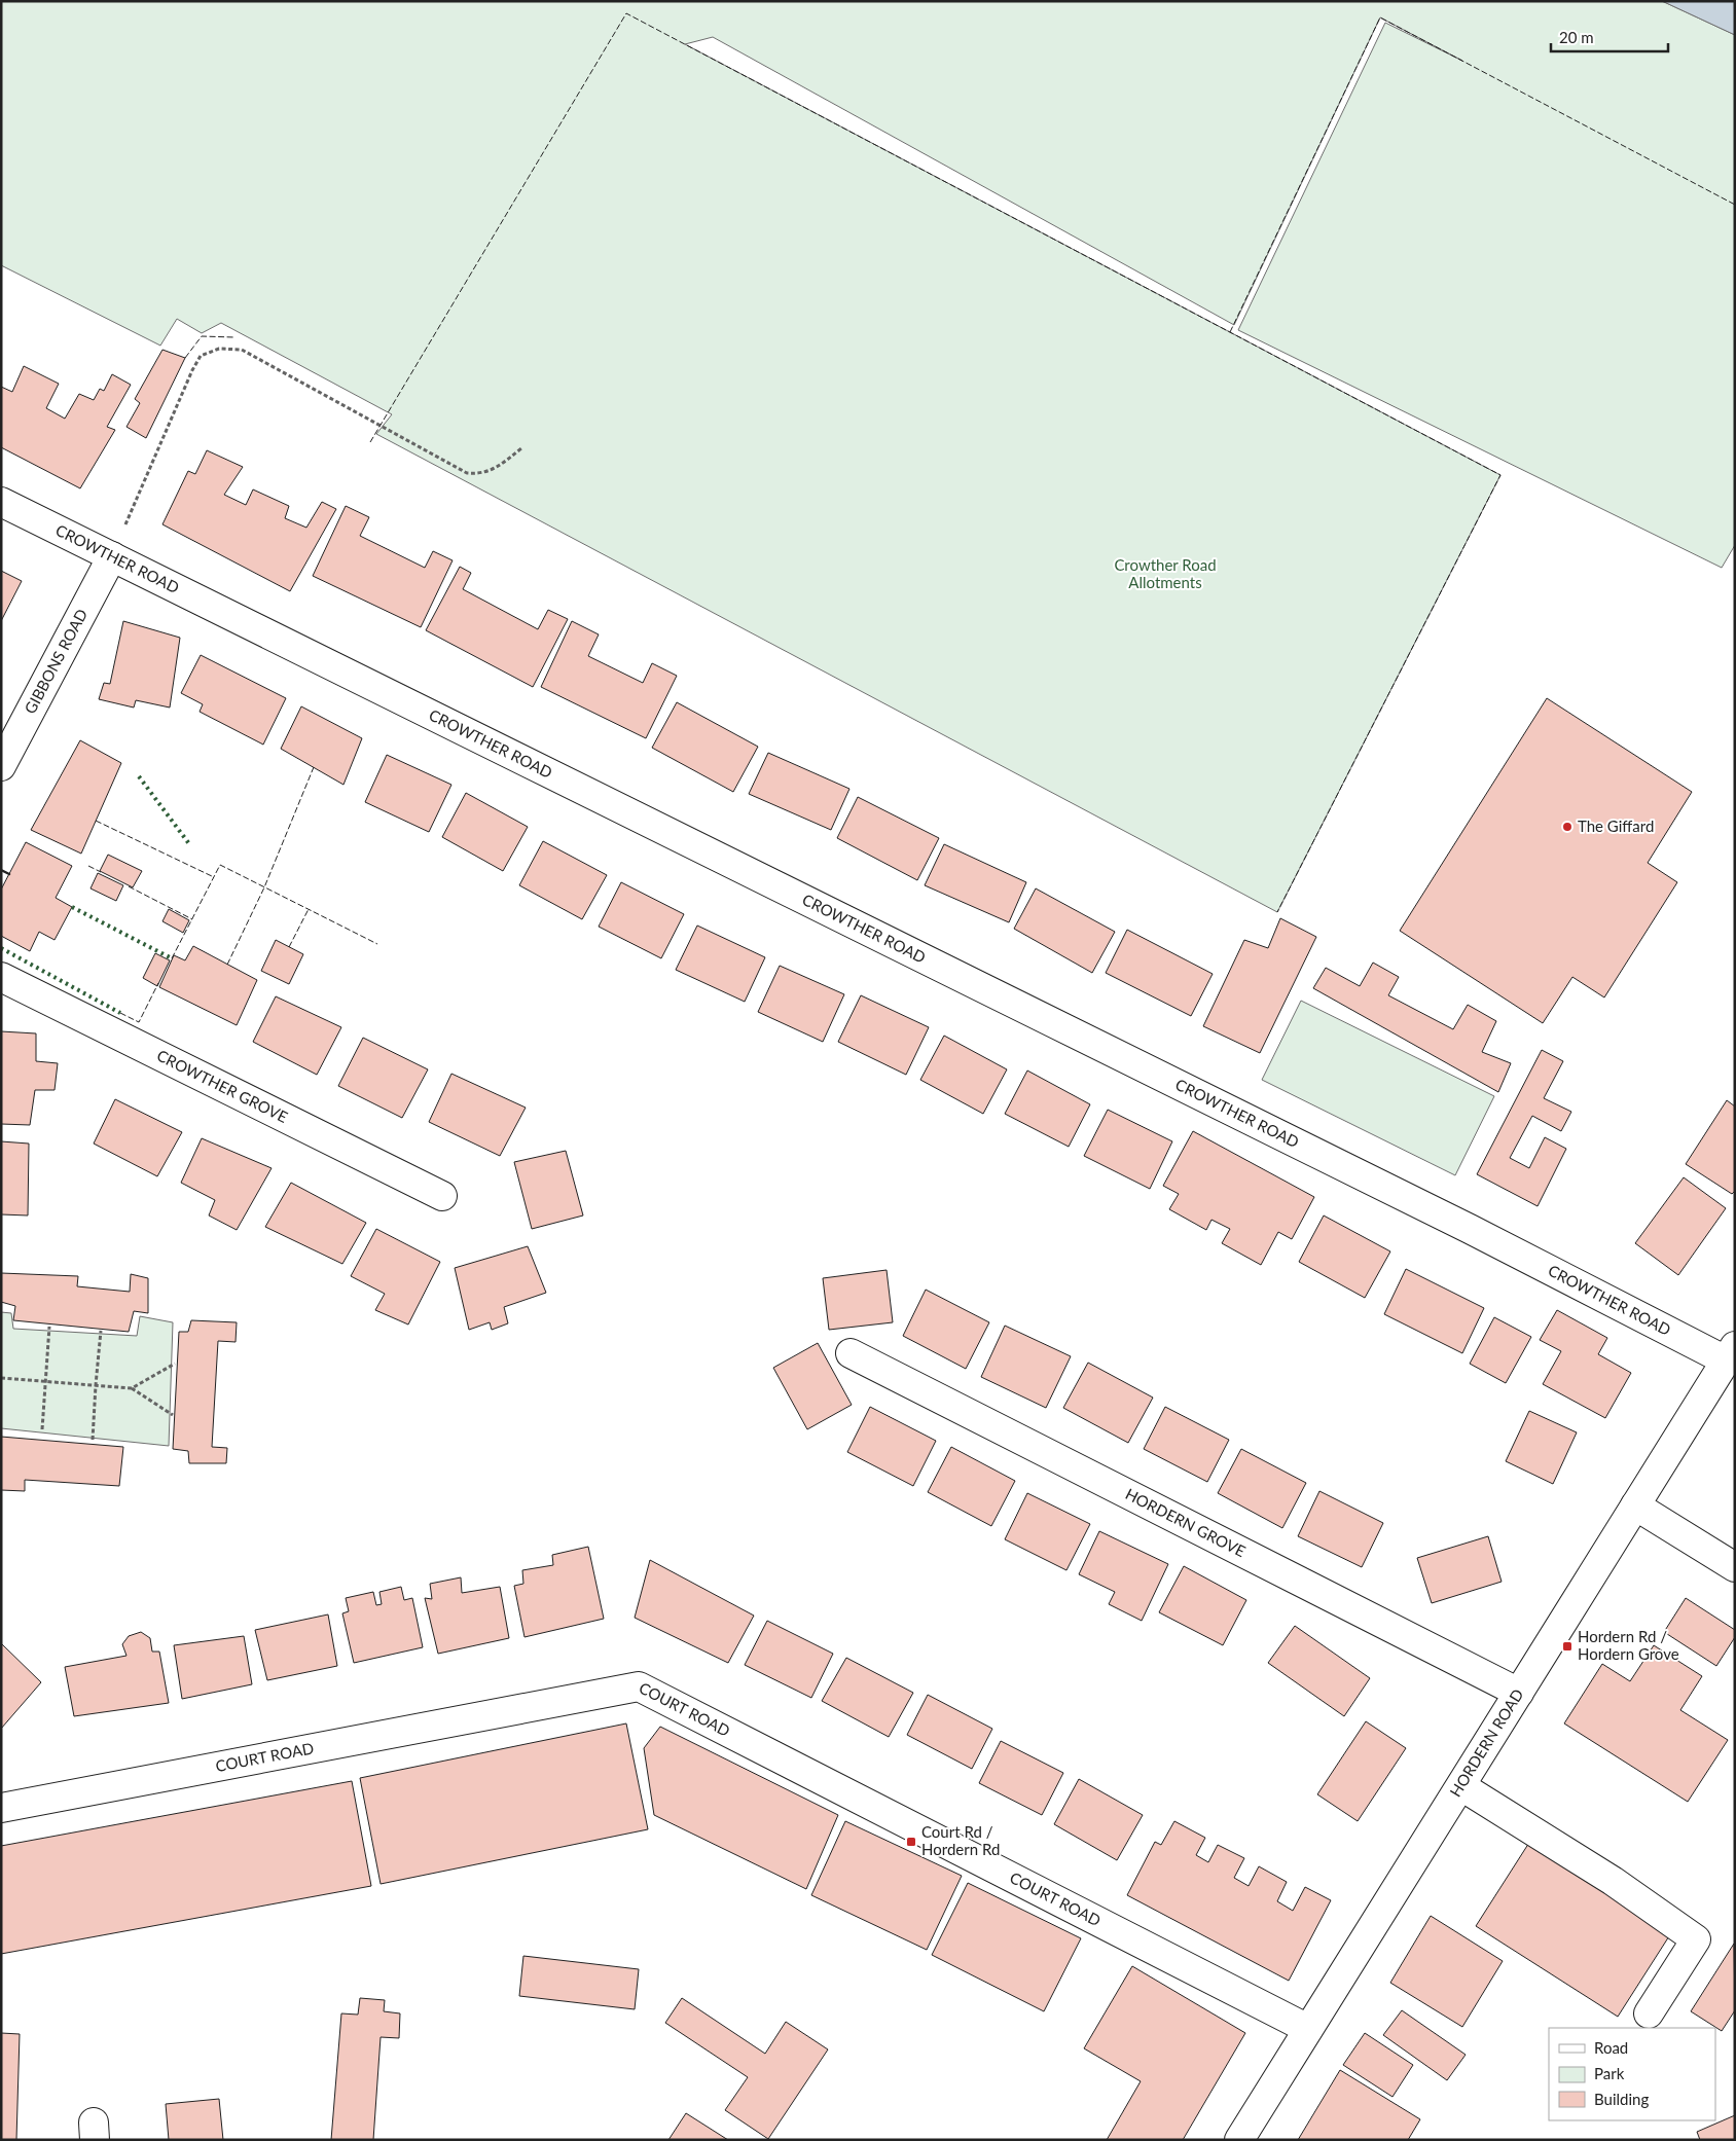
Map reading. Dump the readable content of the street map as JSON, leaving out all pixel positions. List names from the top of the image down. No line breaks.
{"streets":{"street":["CROWTHER ROAD","GIBBONS ROAD","CROWTHER GROVE","HORDERN GROVE","COURT ROAD","HORDERN ROAD"]},"crossings":[["CROWTHER ROAD","GIBBONS ROAD"],["CROWTHER ROAD","HORDERN ROAD"],["HORDERN GROVE","HORDERN ROAD"],["COURT ROAD","HORDERN ROAD"]],"parks":["Crowther Road Allotments"],"places":{"other":["The Giffard"],"transit":["Hordern Rd / Hordern Grove","Court Rd / Hordern Rd"]},"legend":["Road","Park","Building"],"scale_bar":"20 m"}
